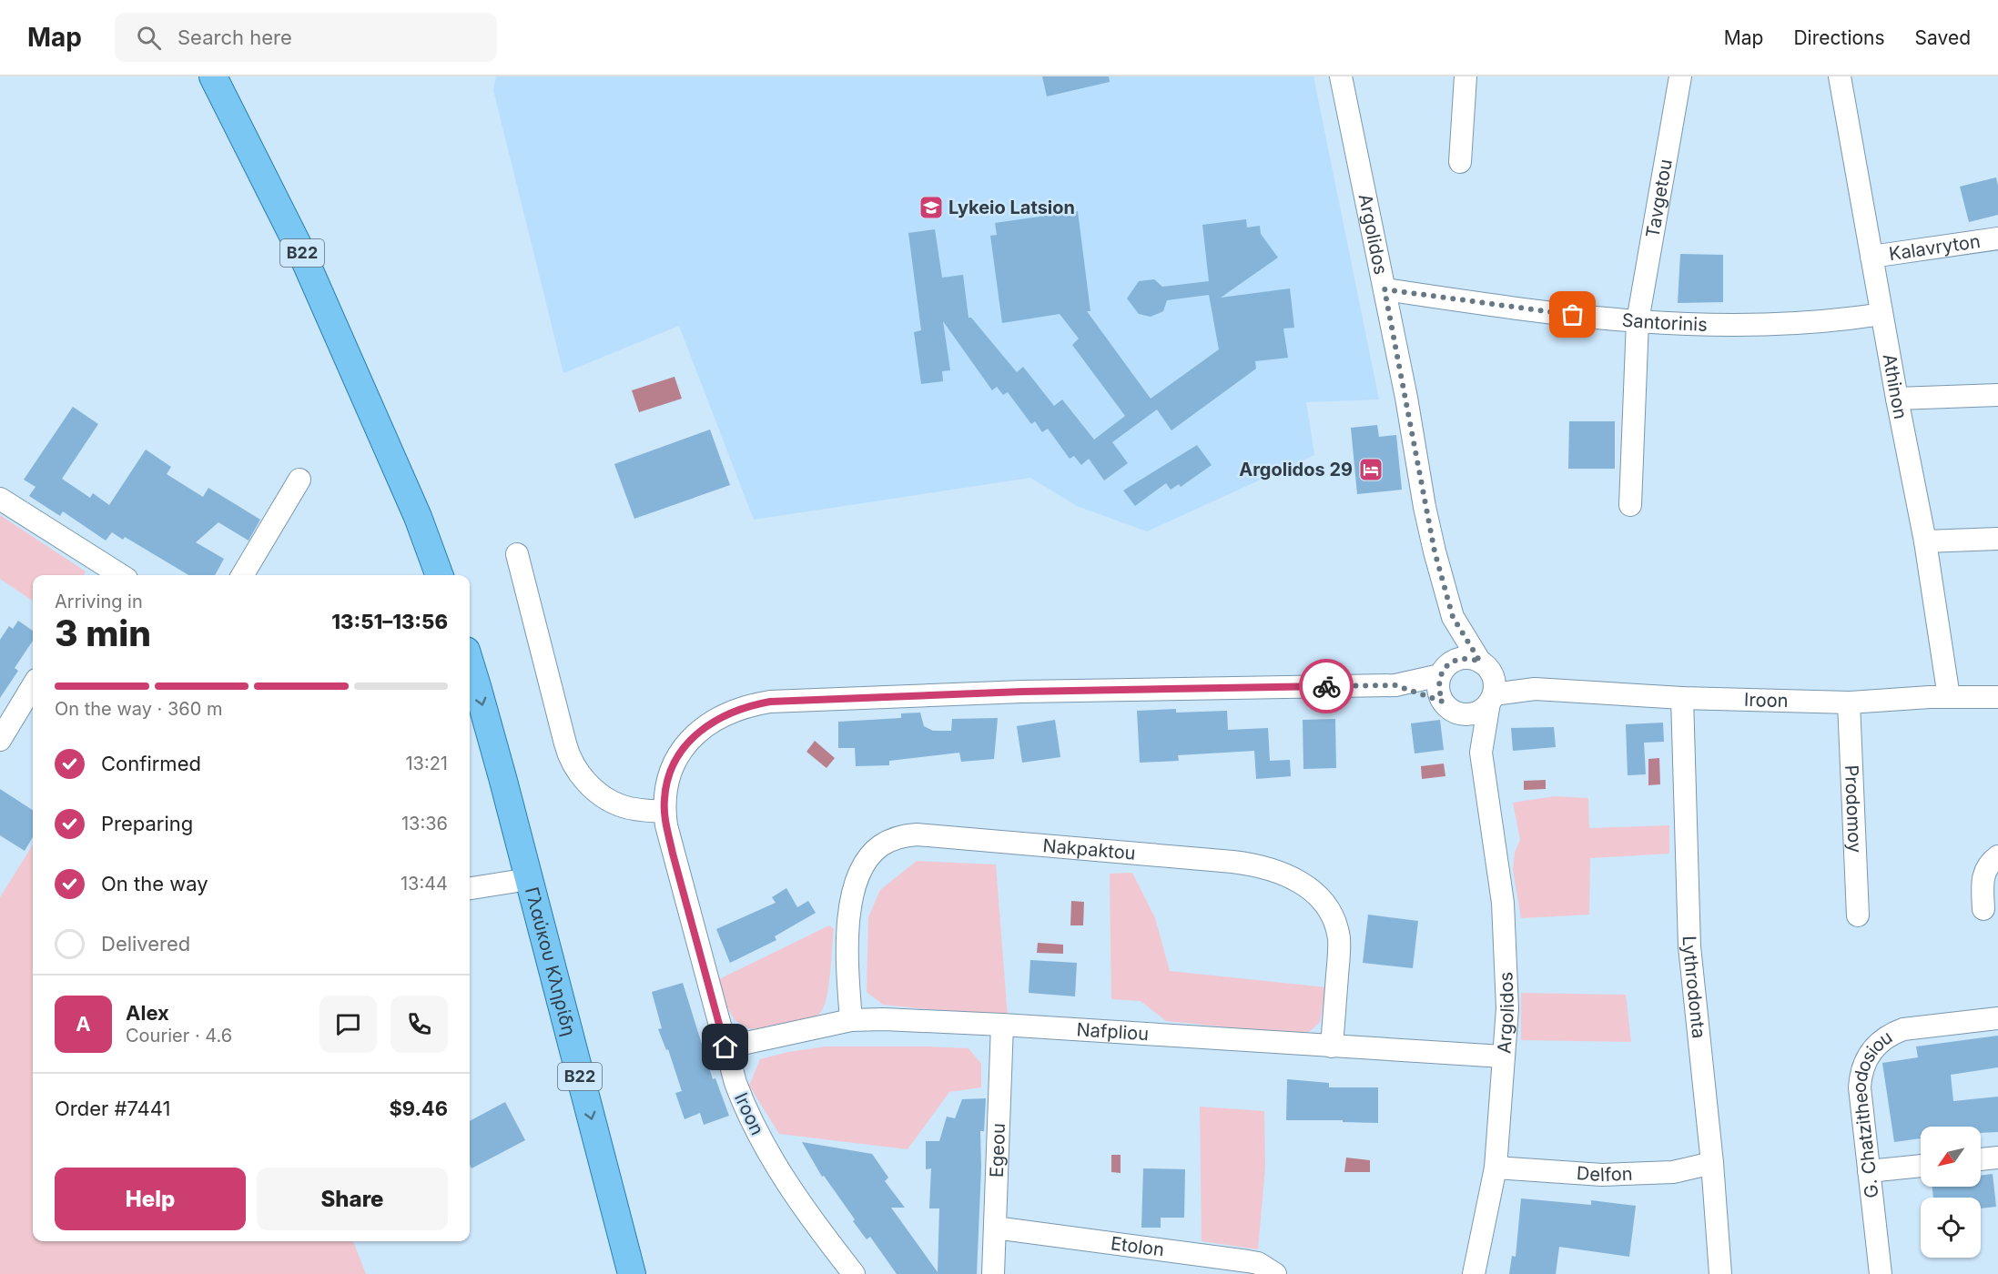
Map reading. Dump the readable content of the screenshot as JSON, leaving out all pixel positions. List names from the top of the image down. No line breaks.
{"streets":{"main road":["B22","Γλαύκου Κληρίδη"],"street":["Tavgetou","Argolidos","Kalavryton","Santorinis","Athinon","Iroon","Prodomoy","Nakpaktou","Lythrodonta","Nafpliou","G. Chatzitheodosiou","Egeou","Delfon","Etolon"]},"crossings":[["Tavgetou","Santorinis"],["Argolidos","Santorinis"],["Argolidos","Iroon"],["Argolidos","Nafpliou"],["Argolidos","Delfon"],["Kalavryton","Athinon"],["Santorinis","Athinon"],["Athinon","Iroon"],["Iroon","Prodomoy"],["Iroon","Lythrodonta"],["Iroon","Nafpliou"],["Nakpaktou","Nafpliou"],["Lythrodonta","Delfon"],["Nafpliou","Egeou"],["Egeou","Etolon"]],"places":{"school or university":["Lykeio Latsion"],"hotel":["Argolidos 29"]},"north":"bottom left","page":{"header":"Map","search":"Search here","nav":["Map","Directions","Saved"],"heading":["3 min","Arriving in","13:51–13:56"],"panel":["Alex","Courier · 4.6","Order #7441","$9.46"],"bar":"On the way · 360 m","list":[["Confirmed","13:21"],["Preparing","13:36"],["On the way","13:44"],"Delivered"],"round":"A","buttons":["Help","Share"]}}
